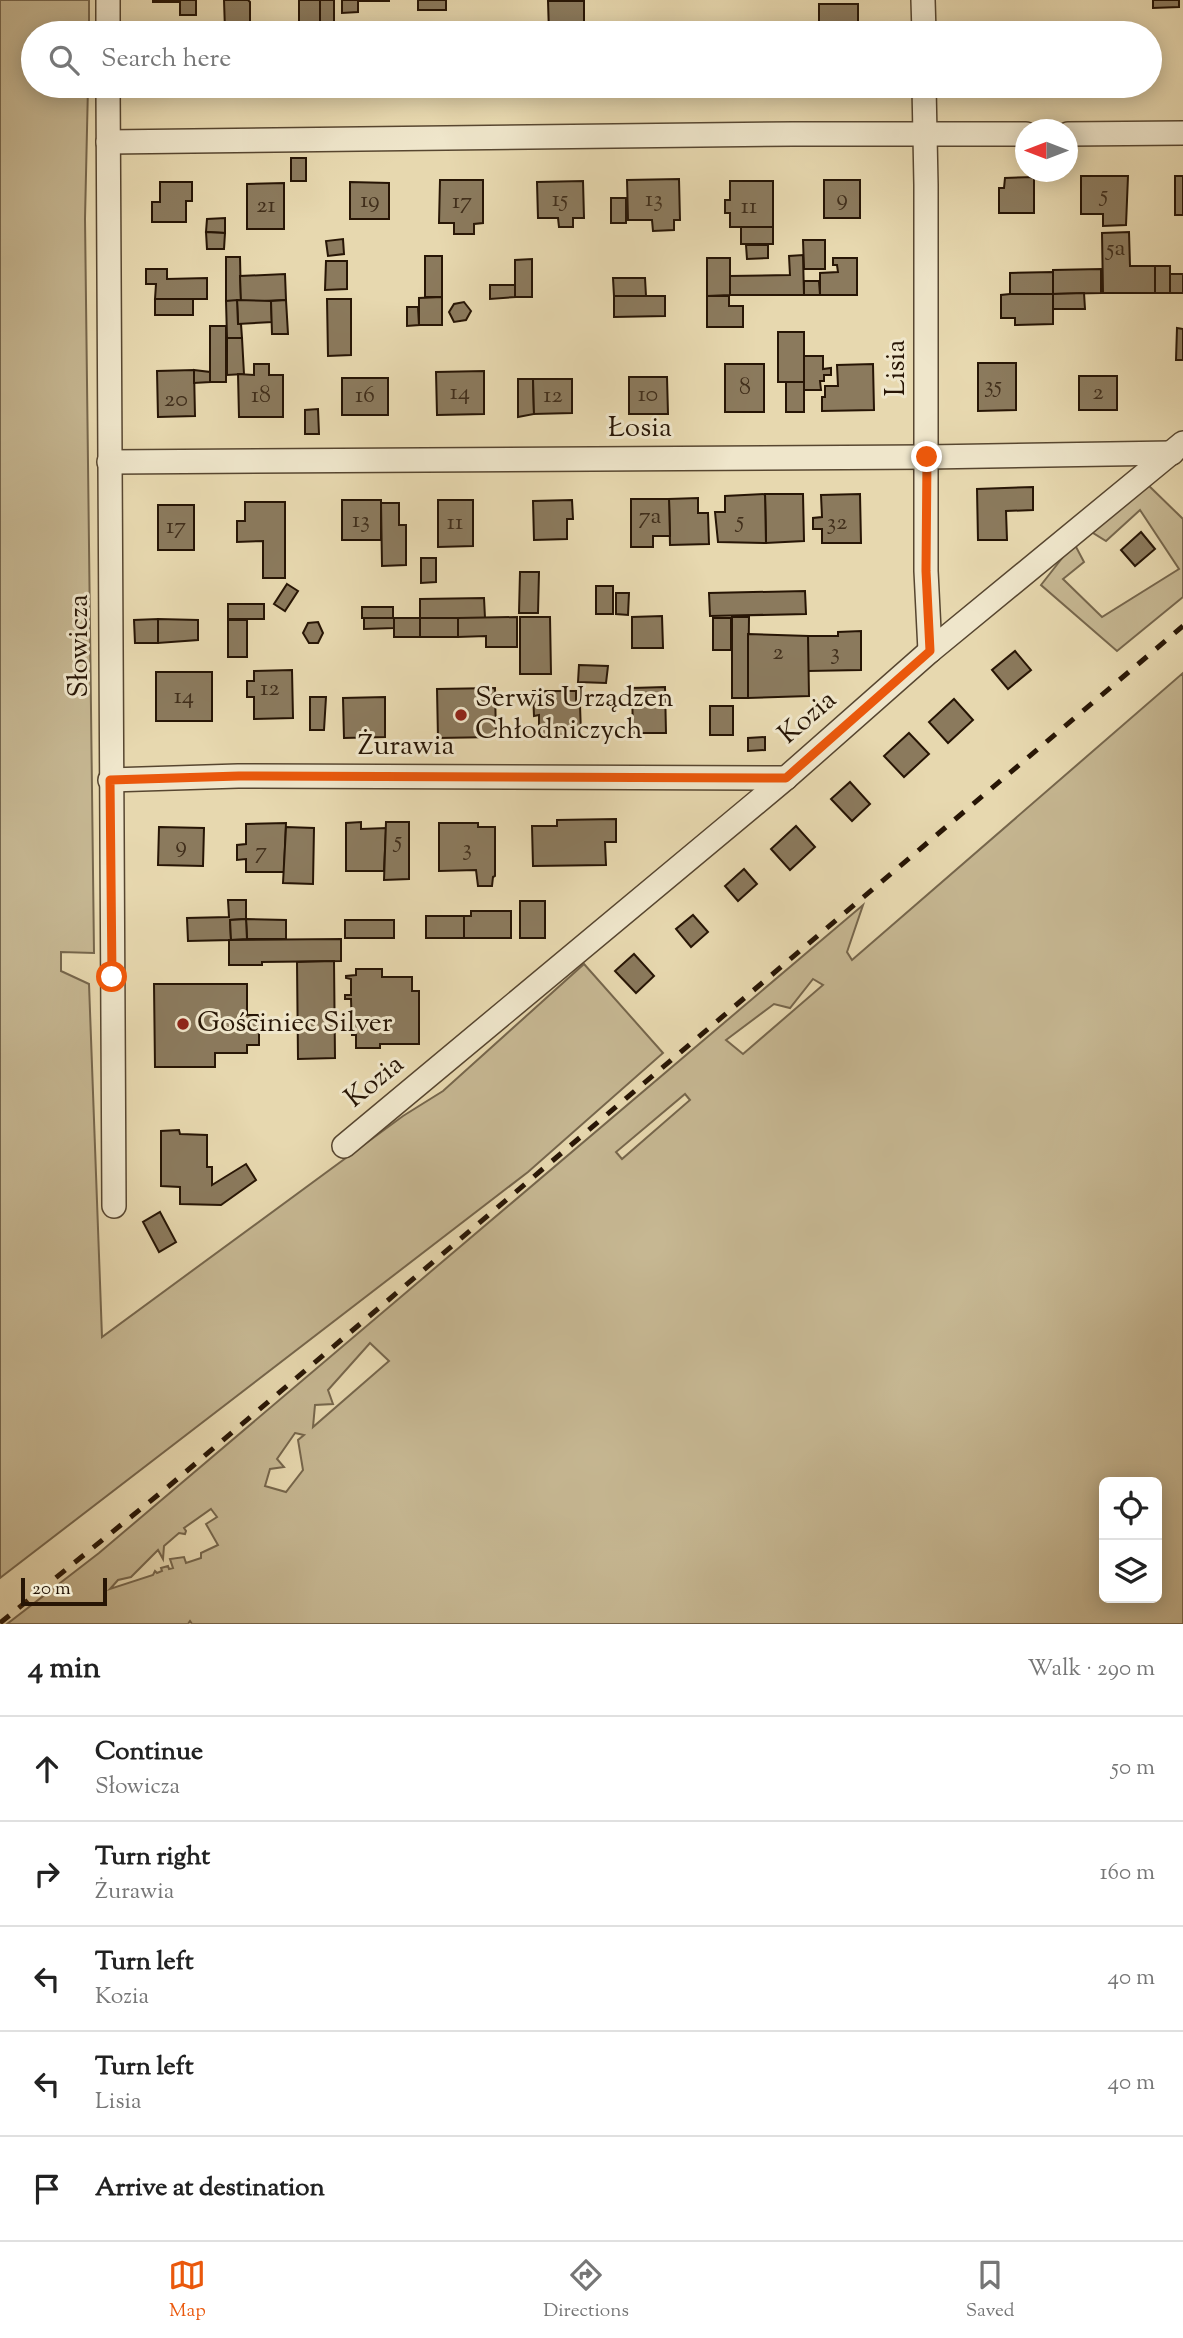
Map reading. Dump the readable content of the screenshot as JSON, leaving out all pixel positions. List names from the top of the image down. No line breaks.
{"streets":{"street":["Lisia","Łosia","Słowicza","Kozia","Żurawia"]},"crossings":[["Lisia","Łosia"],["Lisia","Kozia"],["Łosia","Słowicza"],["Łosia","Kozia"],["Słowicza","Żurawia"],["Kozia","Żurawia"]],"places":["Serwis Urządzen Chłodniczych","Gościniec Silver"],"house_numbers":["5","9","15","13","19","17","21","11","5a","35","8","14","2","10","18","16","12","20","7a","13","5","11","32","17","2","3","12","14","5","9","3","7"],"scale_bar":"20 m","north":"left","page":{"search":"Search here","scale":"20 m","heading":["4 min","Walk · 290 m"],"list":[["Continue","Słowicza","50 m"],["Turn right","Żurawia","160 m"],["Turn left","Kozia","40 m"],["Turn left","Lisia","40 m"],"Arrive at destination"],"nav":["Map","Directions","Saved"]}}
